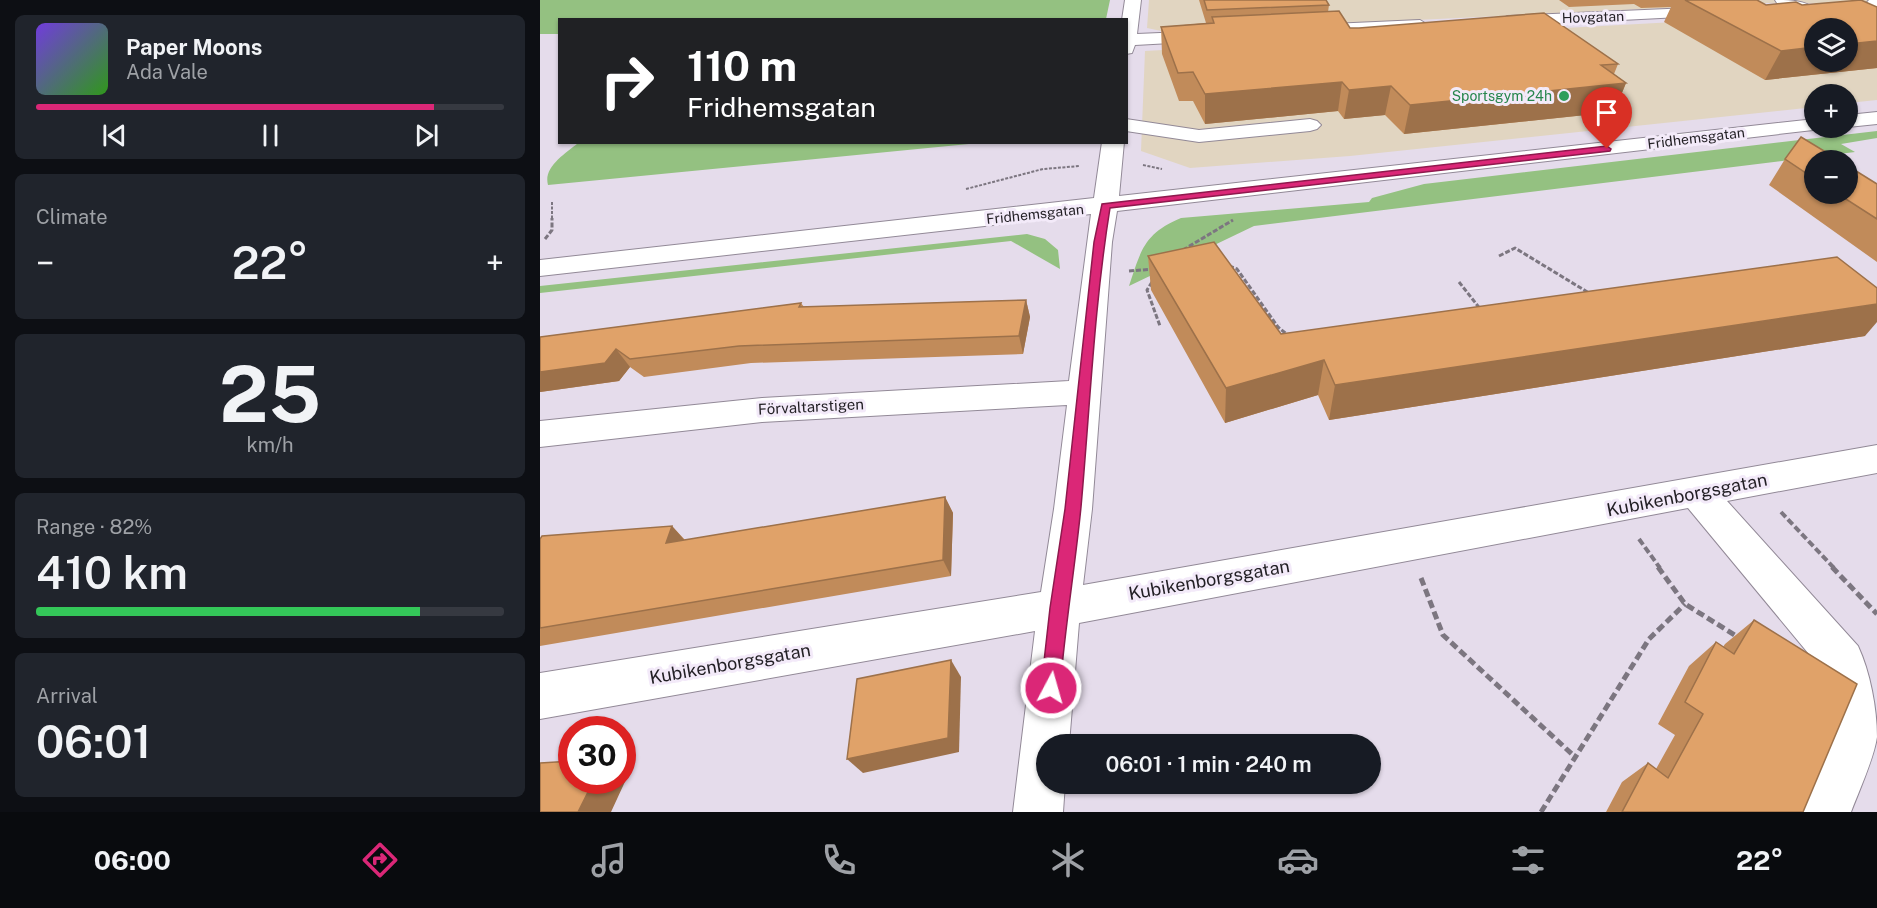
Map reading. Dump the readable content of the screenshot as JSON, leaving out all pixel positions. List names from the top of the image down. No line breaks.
{"streets":{"street":["Hovgatan","Fridhemsgatan","Förvaltarstigen","Kubikenborgsgatan"]},"places":["Sportsgym 24h"],"page":{"map_buttons":["+","−"],"turn":["110 m","Fridhemsgatan"],"song":["Paper Moons","Ada Vale"],"tile":["Climate",["25","km/h"],["Range · 82%","410 km"],["Arrival","06:01"]],"heat":["−","22°","+"],"limit":"30","trip":"06:01 · 1 min · 240 m","tabs":["06:00","22°"]}}
